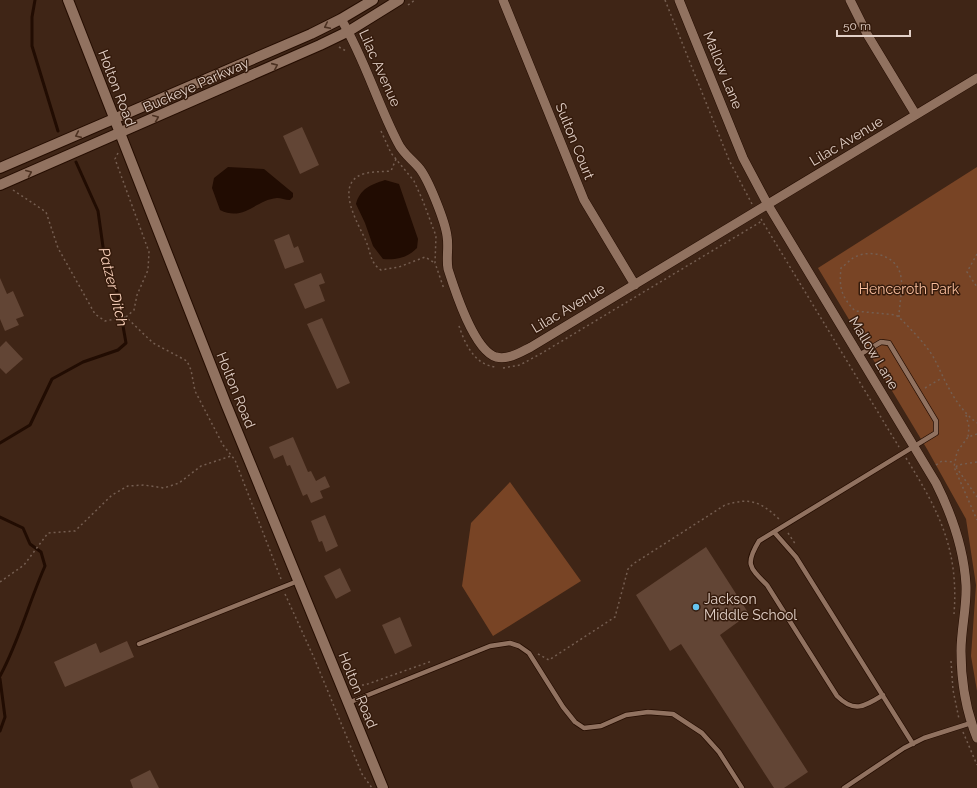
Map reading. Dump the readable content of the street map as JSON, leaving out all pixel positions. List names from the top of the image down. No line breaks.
{"streets":{"street":["Lilac Avenue","Mallow Lane","Buckeye Parkway","Holton Road","Sulton Court"]},"crossings":[["Lilac Avenue","Mallow Lane"],["Lilac Avenue","Buckeye Parkway"],["Lilac Avenue","Sulton Court"],["Buckeye Parkway","Holton Road"]],"water":["Patzer Ditch"],"parks":["Henceroth Park"],"places":["Jackson Middle School"],"scale_bar":"50 m"}
